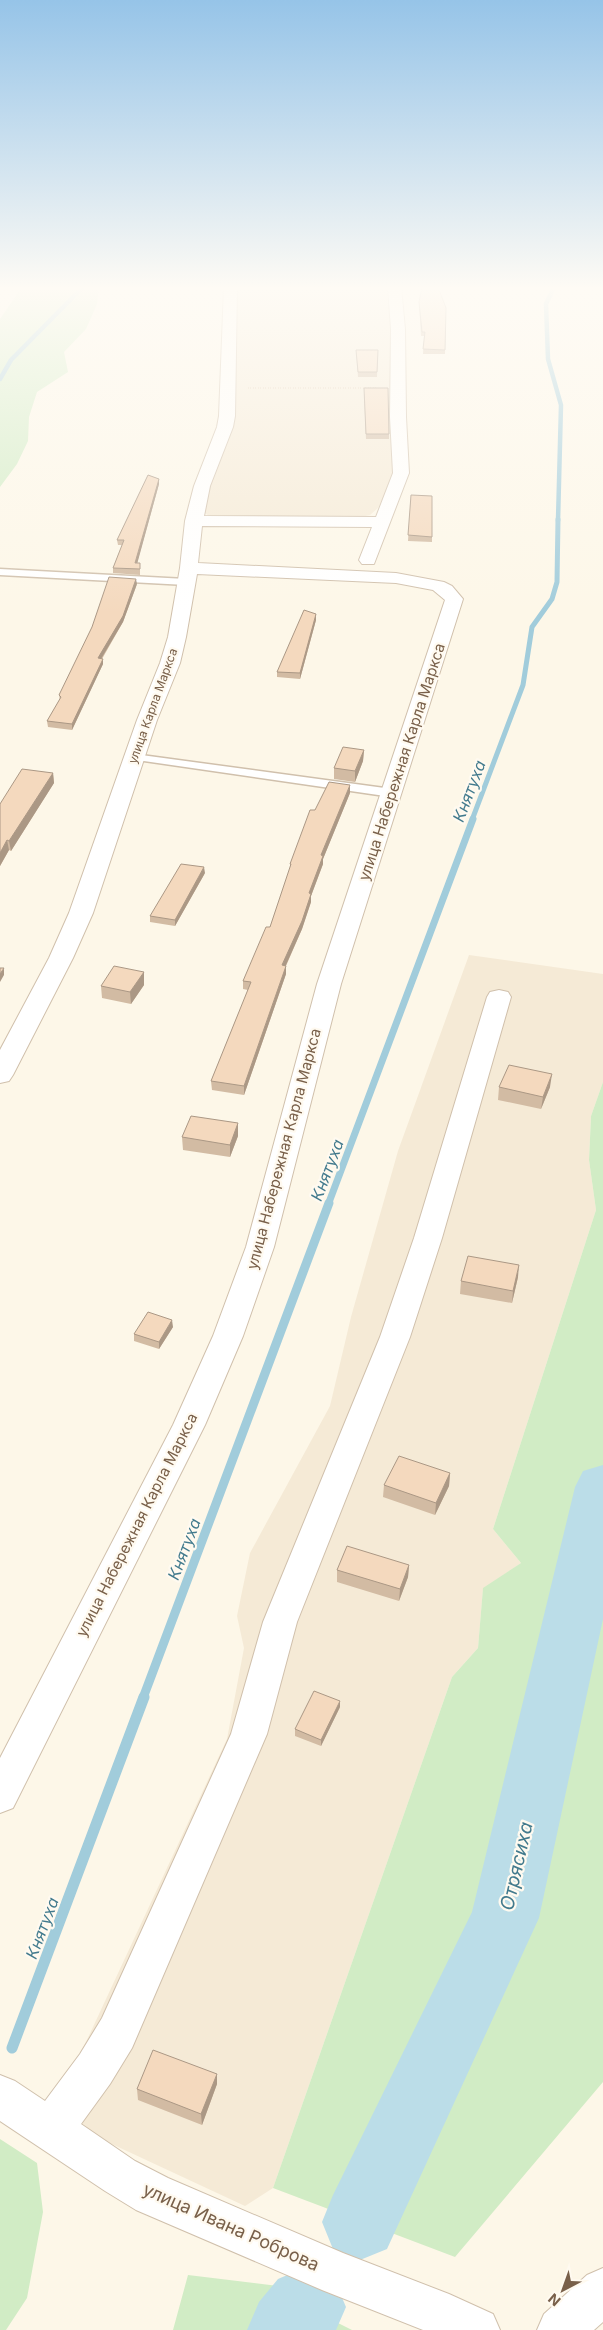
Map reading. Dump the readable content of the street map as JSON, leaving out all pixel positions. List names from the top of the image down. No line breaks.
{"streets":{"street":["улица Карла Маркса","улица Набережная Карла Маркса","улица Ивана Роброва"]},"crossings":[["улица Карла Маркса","улица Набережная Карла Маркса"]],"water":["Княтуха","Отрясиха"],"north":"bottom left"}
